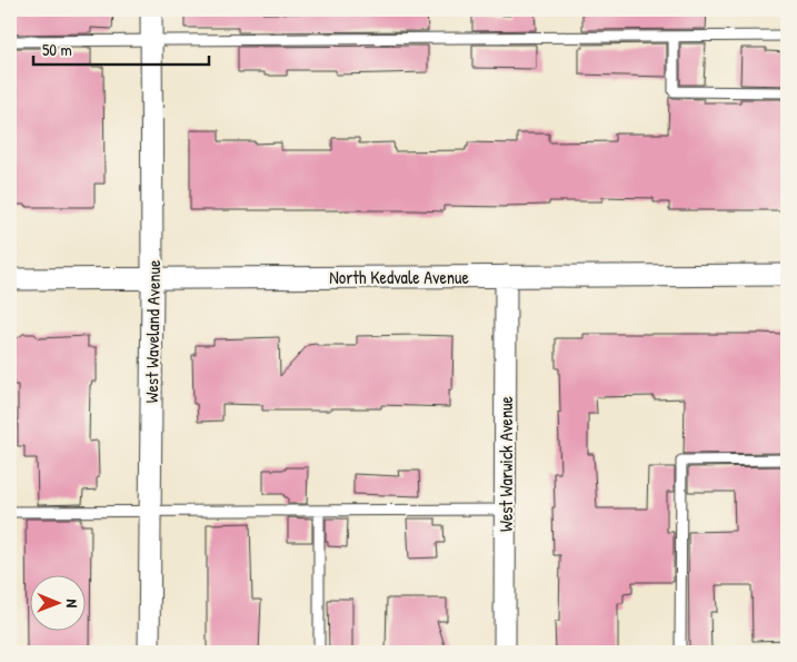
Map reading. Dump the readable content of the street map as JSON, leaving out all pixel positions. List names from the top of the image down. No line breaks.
{"streets":{"street":["North Kedvale Avenue","West Waveland Avenue","West Warwick Avenue"]},"crossings":[["North Kedvale Avenue","West Waveland Avenue"],["North Kedvale Avenue","West Warwick Avenue"]],"scale_bar":"50 m","north":"right"}
